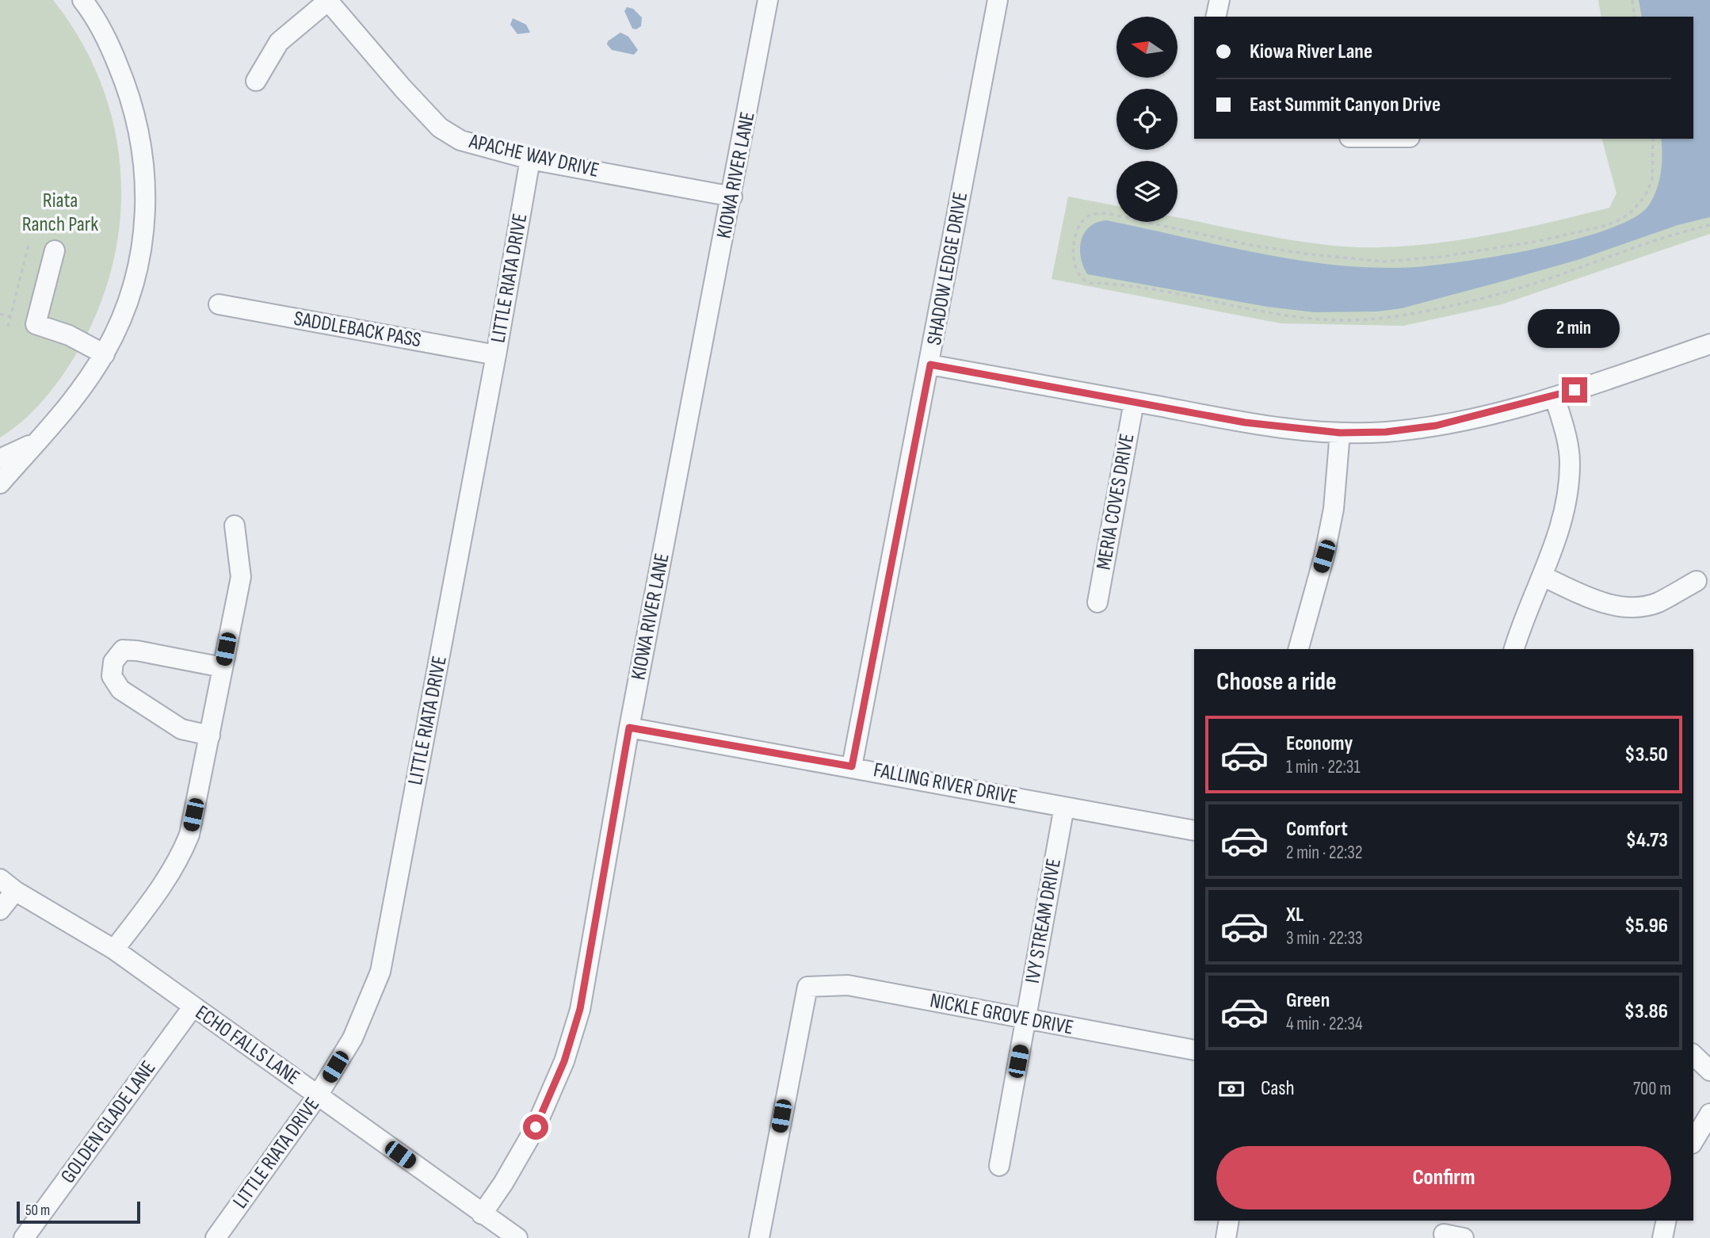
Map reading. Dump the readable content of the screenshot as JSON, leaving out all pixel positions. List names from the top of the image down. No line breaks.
{"streets":{"street":["APACHE WAY DRIVE","KIOWA RIVER LANE","SHADOW LEDGE DRIVE","LITTLE RIATA DRIVE","SADDLEBACK PASS","MERIA COVES DRIVE","FALLING RIVER DRIVE","IVY STREAM DRIVE","NICKLE GROVE DRIVE","ECHO FALLS LANE","GOLDEN GLADE LANE"]},"crossings":[["APACHE WAY DRIVE","KIOWA RIVER LANE"],["APACHE WAY DRIVE","LITTLE RIATA DRIVE"],["KIOWA RIVER LANE","FALLING RIVER DRIVE"],["KIOWA RIVER LANE","ECHO FALLS LANE"],["SHADOW LEDGE DRIVE","FALLING RIVER DRIVE"],["LITTLE RIATA DRIVE","SADDLEBACK PASS"],["LITTLE RIATA DRIVE","ECHO FALLS LANE"],["FALLING RIVER DRIVE","IVY STREAM DRIVE"],["IVY STREAM DRIVE","NICKLE GROVE DRIVE"],["ECHO FALLS LANE","GOLDEN GLADE LANE"]],"parks":["Riata Ranch Park"],"scale_bar":"50 m","north":"left","page":{"banner":["Kiowa River Lane","East Summit Canyon Drive"],"bubble":"2 min","heading":"Choose a ride","list":[{"name":"Economy","note":"1 min · 22:31","value":"$3.50"},{"name":"Comfort","note":"2 min · 22:32","value":"$4.73"},{"name":"XL","note":"3 min · 22:33","value":"$5.96"},{"name":"Green","note":"4 min · 22:34","value":"$3.86"}],"pay":["Cash","700 m"],"buttons":"Confirm","scale":"50 m"}}
